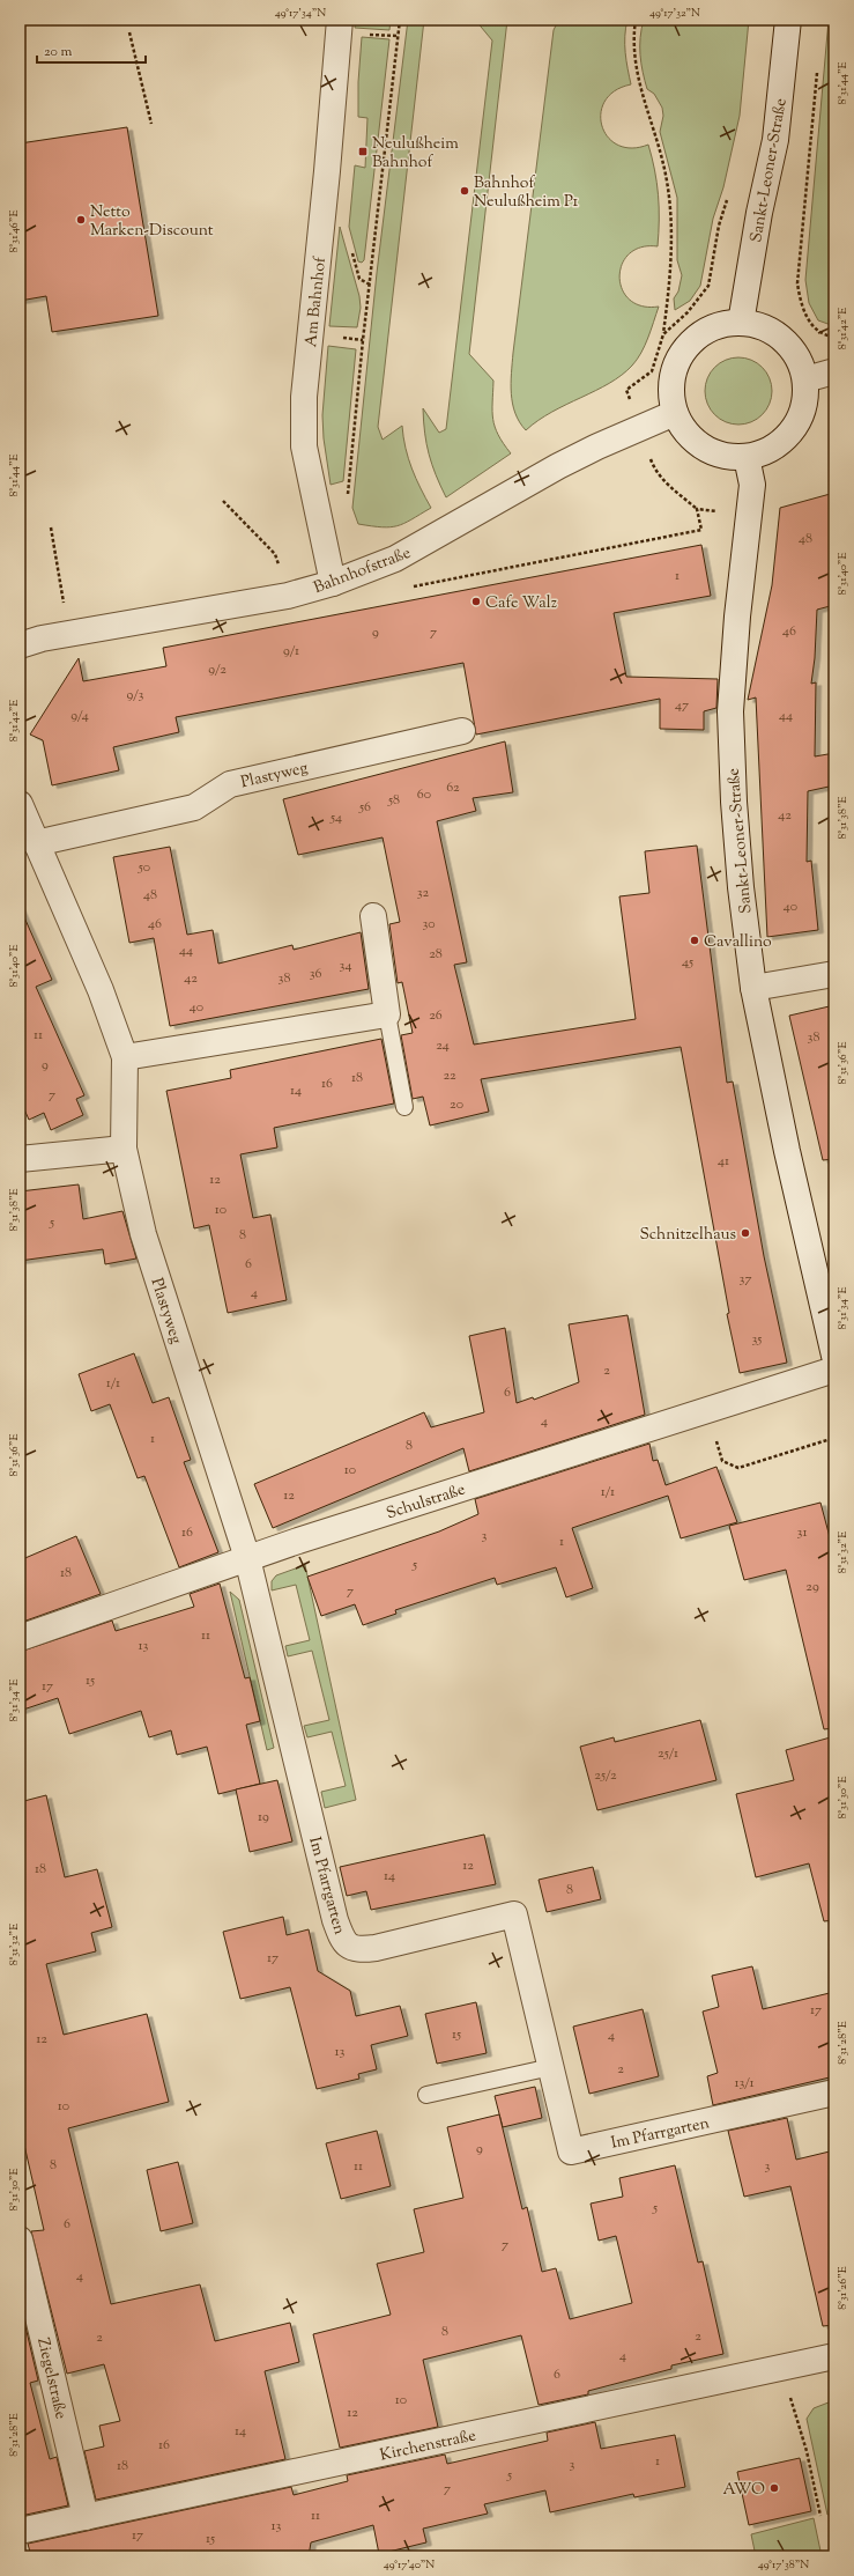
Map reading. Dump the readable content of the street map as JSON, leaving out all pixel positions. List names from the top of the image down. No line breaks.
{"streets":{"street":["Sankt-Leoner-Straße","Am Bahnhof","Bahnhofstraße","Plastyweg","Schulstraße","Im Pfarrgarten","Ziegelstraße","Kirchenstraße"]},"crossings":[["Sankt-Leoner-Straße","Bahnhofstraße"],["Am Bahnhof","Bahnhofstraße"],["Plastyweg","Schulstraße"],["Plastyweg","Im Pfarrgarten"],["Schulstraße","Im Pfarrgarten"],["Ziegelstraße","Kirchenstraße"]],"places":{"transit":["Neulußheim Bahnhof"],"other":["Bahnhof Neulußheim P1","Netto Marken-Discount","Cafe Walz","Cavallino","Schnitzelhaus","AWO"]},"house_numbers":["48","1","46","9","7","9/1","9/2","9/3","47","9/4","44","62","60","58","56","42","54","50","32","48","40","46","30","44","28","45","34","36","42","38","40","26","11","38","24","9","22","18","16","14","7","20","41","12","10","5","8","6","37","4","35","2","1/1","6","4","1","8","10","1/1","12","16","31","3","1","5","18","29","7","11","13","15","17","25/1","25/2","19","12","18","14","8","17","17","15","4","12","13","2","13/1","10","9","8","11","3","5","6","7","4","8","2","2","4","6","10","12","14","16","1","3","18","5","7","11","13","17","15"],"scale_bar":"20 m","coordinates":["49°17'34\"N","49°17'32\"N","8°31'44\"E","8°31'46\"E","8°31'42\"E","8°31'40\"E","8°31'38\"E","8°31'36\"E","8°31'34\"E","8°31'32\"E","8°31'30\"E","8°31'28\"E","8°31'26\"E","49°17'40\"N","49°17'38\"N"]}
